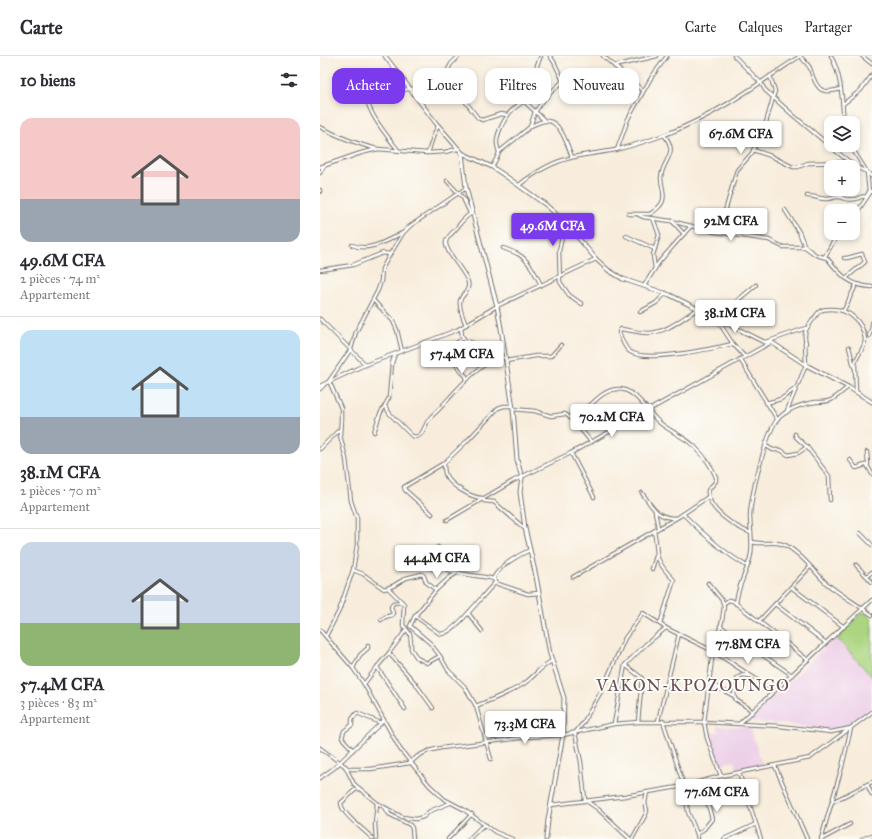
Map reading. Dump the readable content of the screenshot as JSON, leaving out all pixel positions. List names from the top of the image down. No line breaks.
{"districts":["VAKON-KPOZOUNGO"],"page":{"header":"Carte","nav":["Carte","Calques","Partager"],"heading":"10 biens","chip":["Acheter","Louer","Filtres","Nouveau"],"list":[{"name":"49.6M CFA","note":"2 pièces · 74 m² · Appartement"},{"name":"38.1M CFA","note":"2 pièces · 70 m² · Appartement"},{"name":"57.4M CFA","note":"3 pièces · 83 m² · Appartement"}],"map_buttons":["+","−"],"price":["67.6M CFA","92M CFA","49.6M CFA","38.1M CFA","57.4M CFA","70.2M CFA","44.4M CFA","77.8M CFA","73.3M CFA","77.6M CFA"]}}
